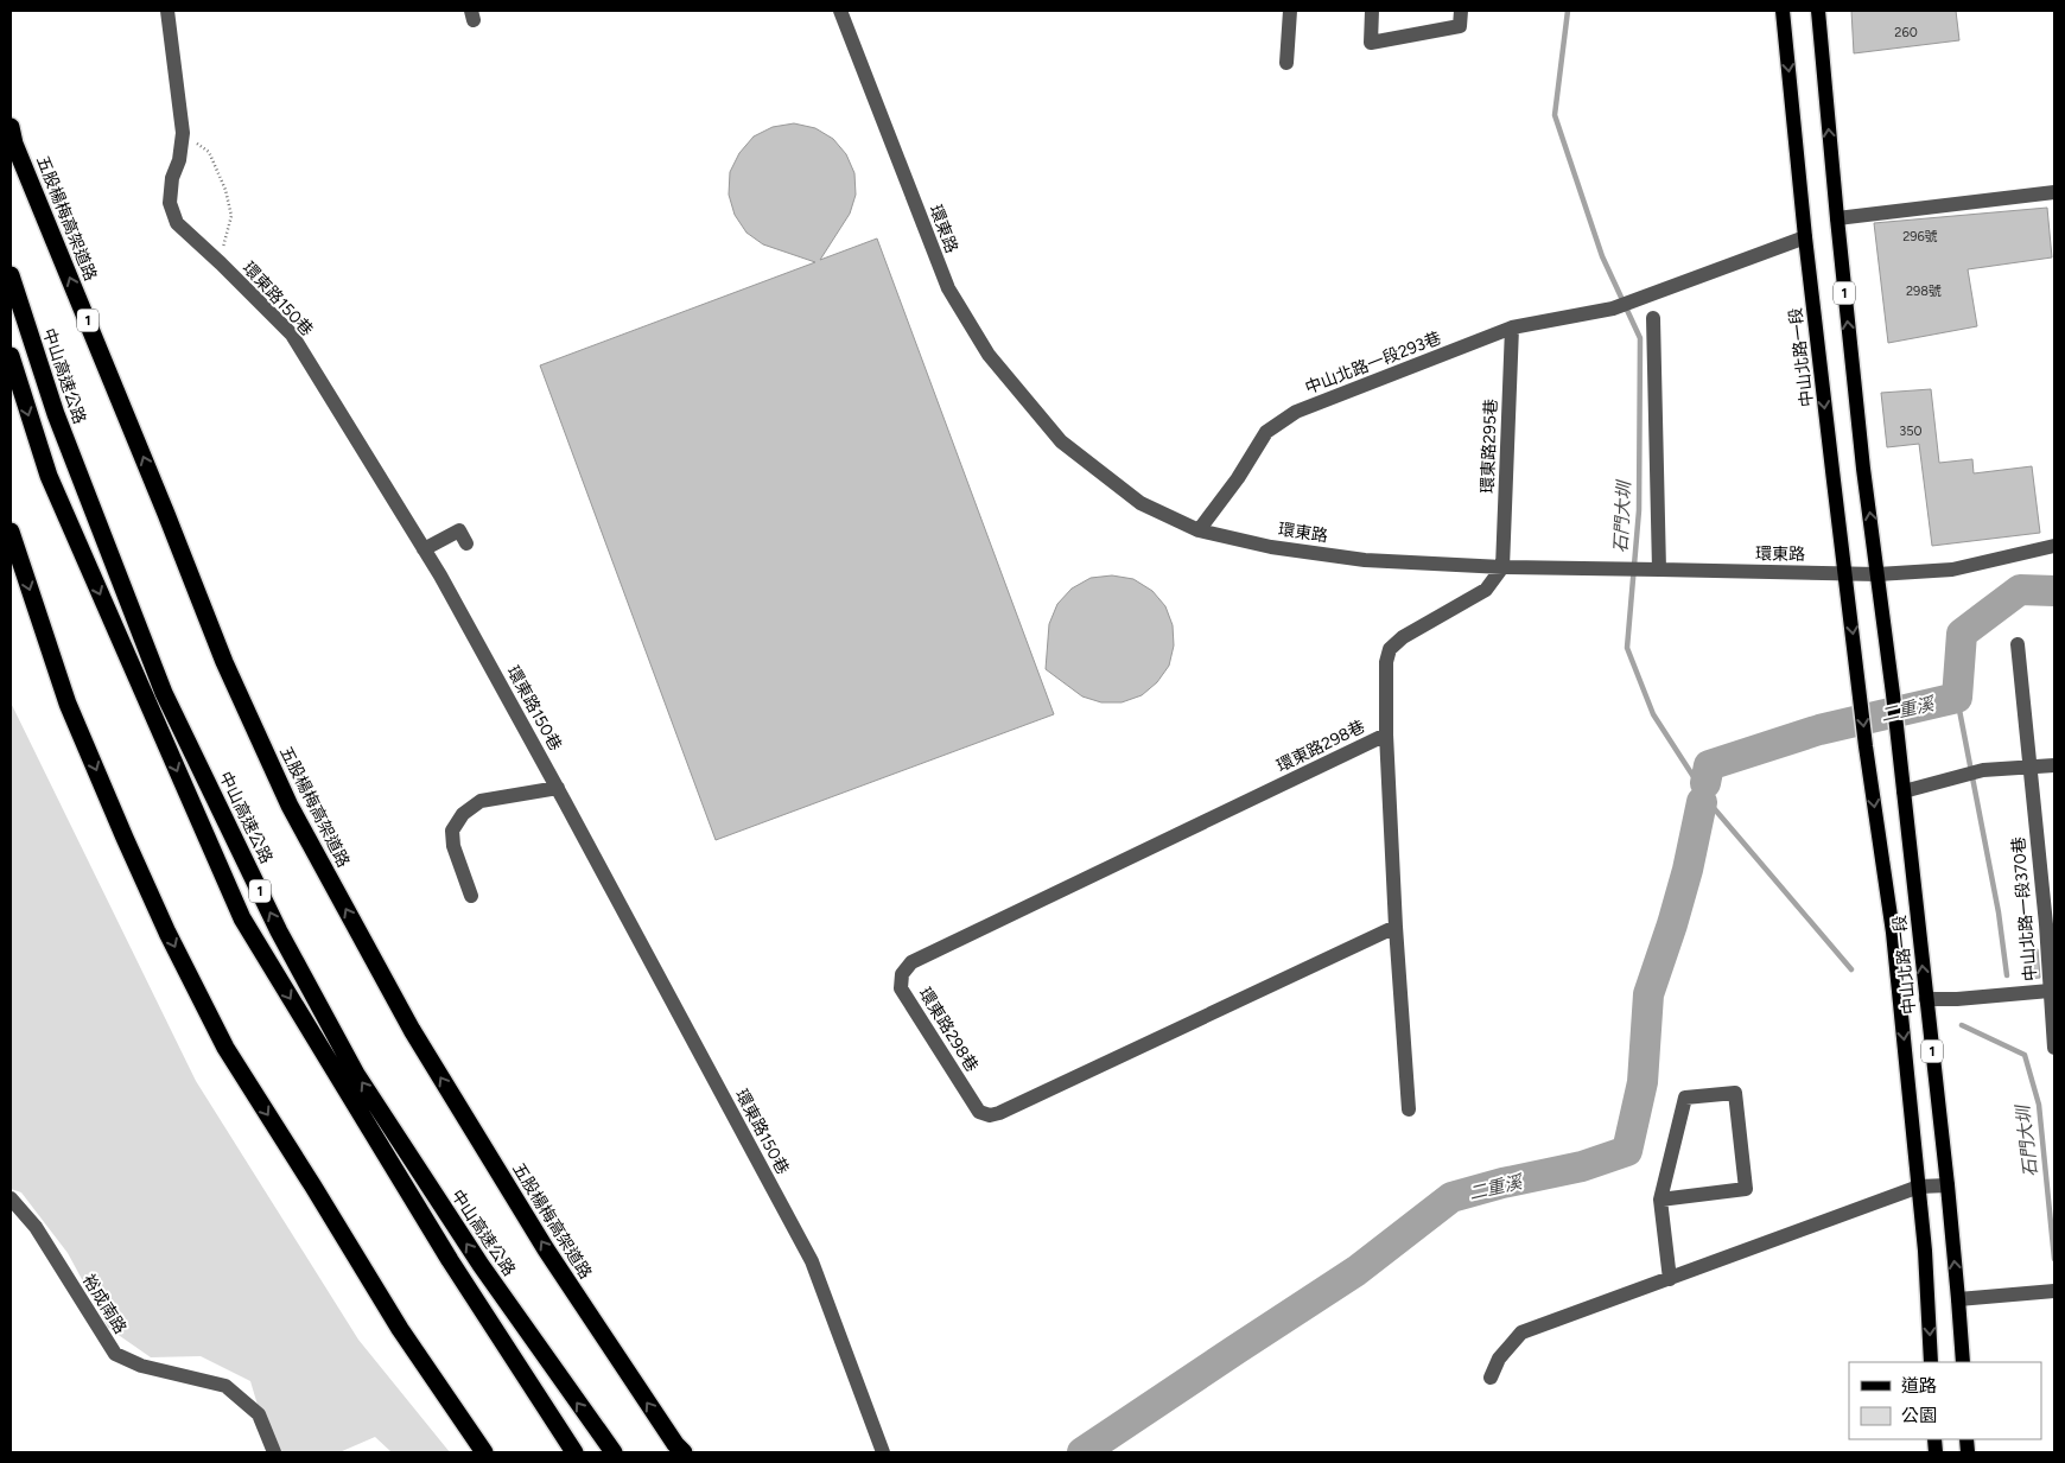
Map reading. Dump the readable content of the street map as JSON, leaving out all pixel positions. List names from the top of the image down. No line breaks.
{"streets":{"highway":["五股楊梅高架道路","1","中山高速公路"],"main road":["中山北路一段"],"street":["環東路","環東路150巷","中山北路一段293巷","環東路295巷","環東路298巷","中山北路一段370巷","裕成南路"]},"crossings":[["環東路","1"],["環東路","中山北路一段"],["環東路","中山北路一段293巷"],["環東路","環東路295巷"],["環東路","環東路298巷"],["1","中山北路一段"],["中山北路一段","中山北路一段293巷"],["中山北路一段293巷","環東路295巷"],["環東路295巷","環東路298巷"]],"water":["石門大圳","二重溪"],"house_numbers":["260","296號","298號","350"],"legend":["道路","公園"]}
